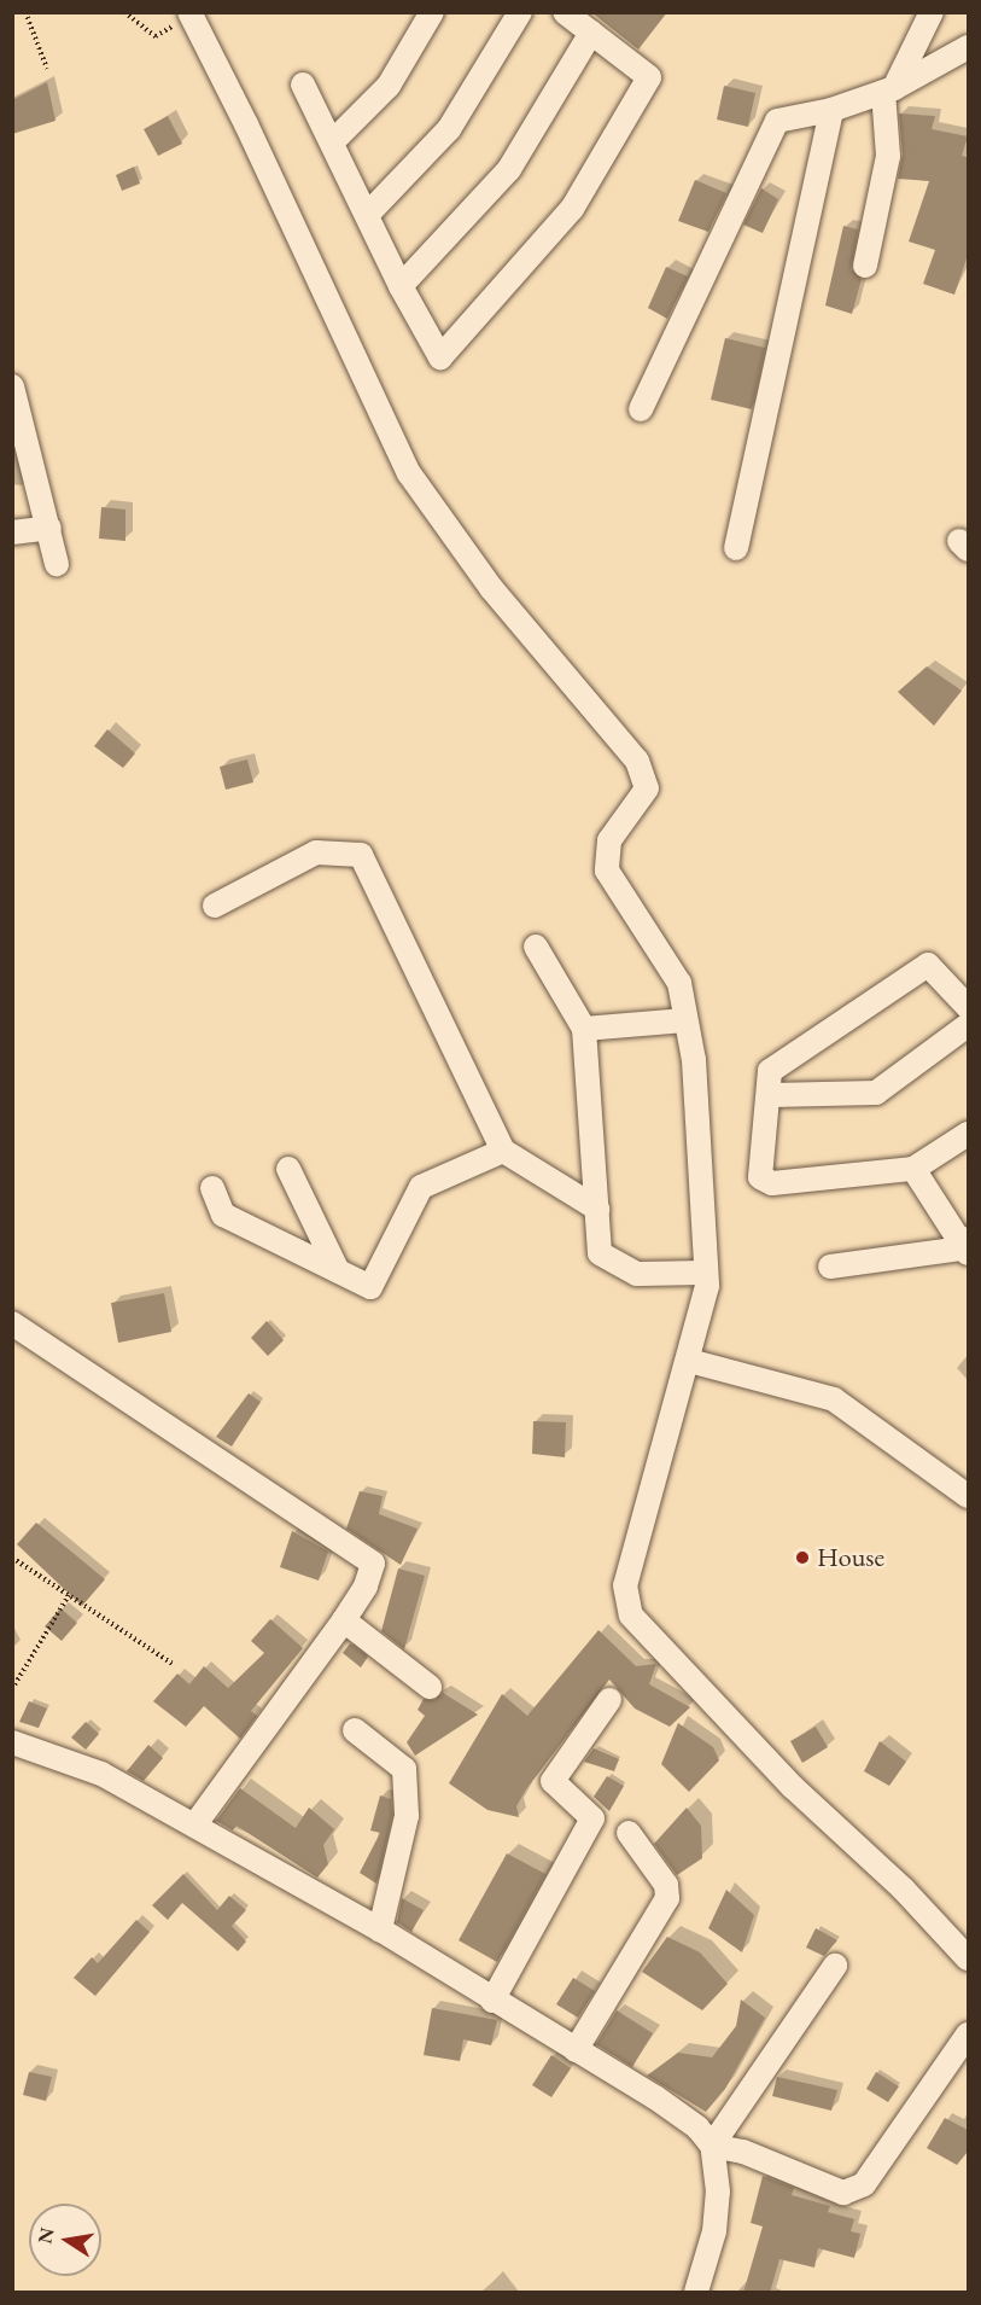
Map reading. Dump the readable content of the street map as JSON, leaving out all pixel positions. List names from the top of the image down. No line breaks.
{"places":["House"],"north":"left"}
